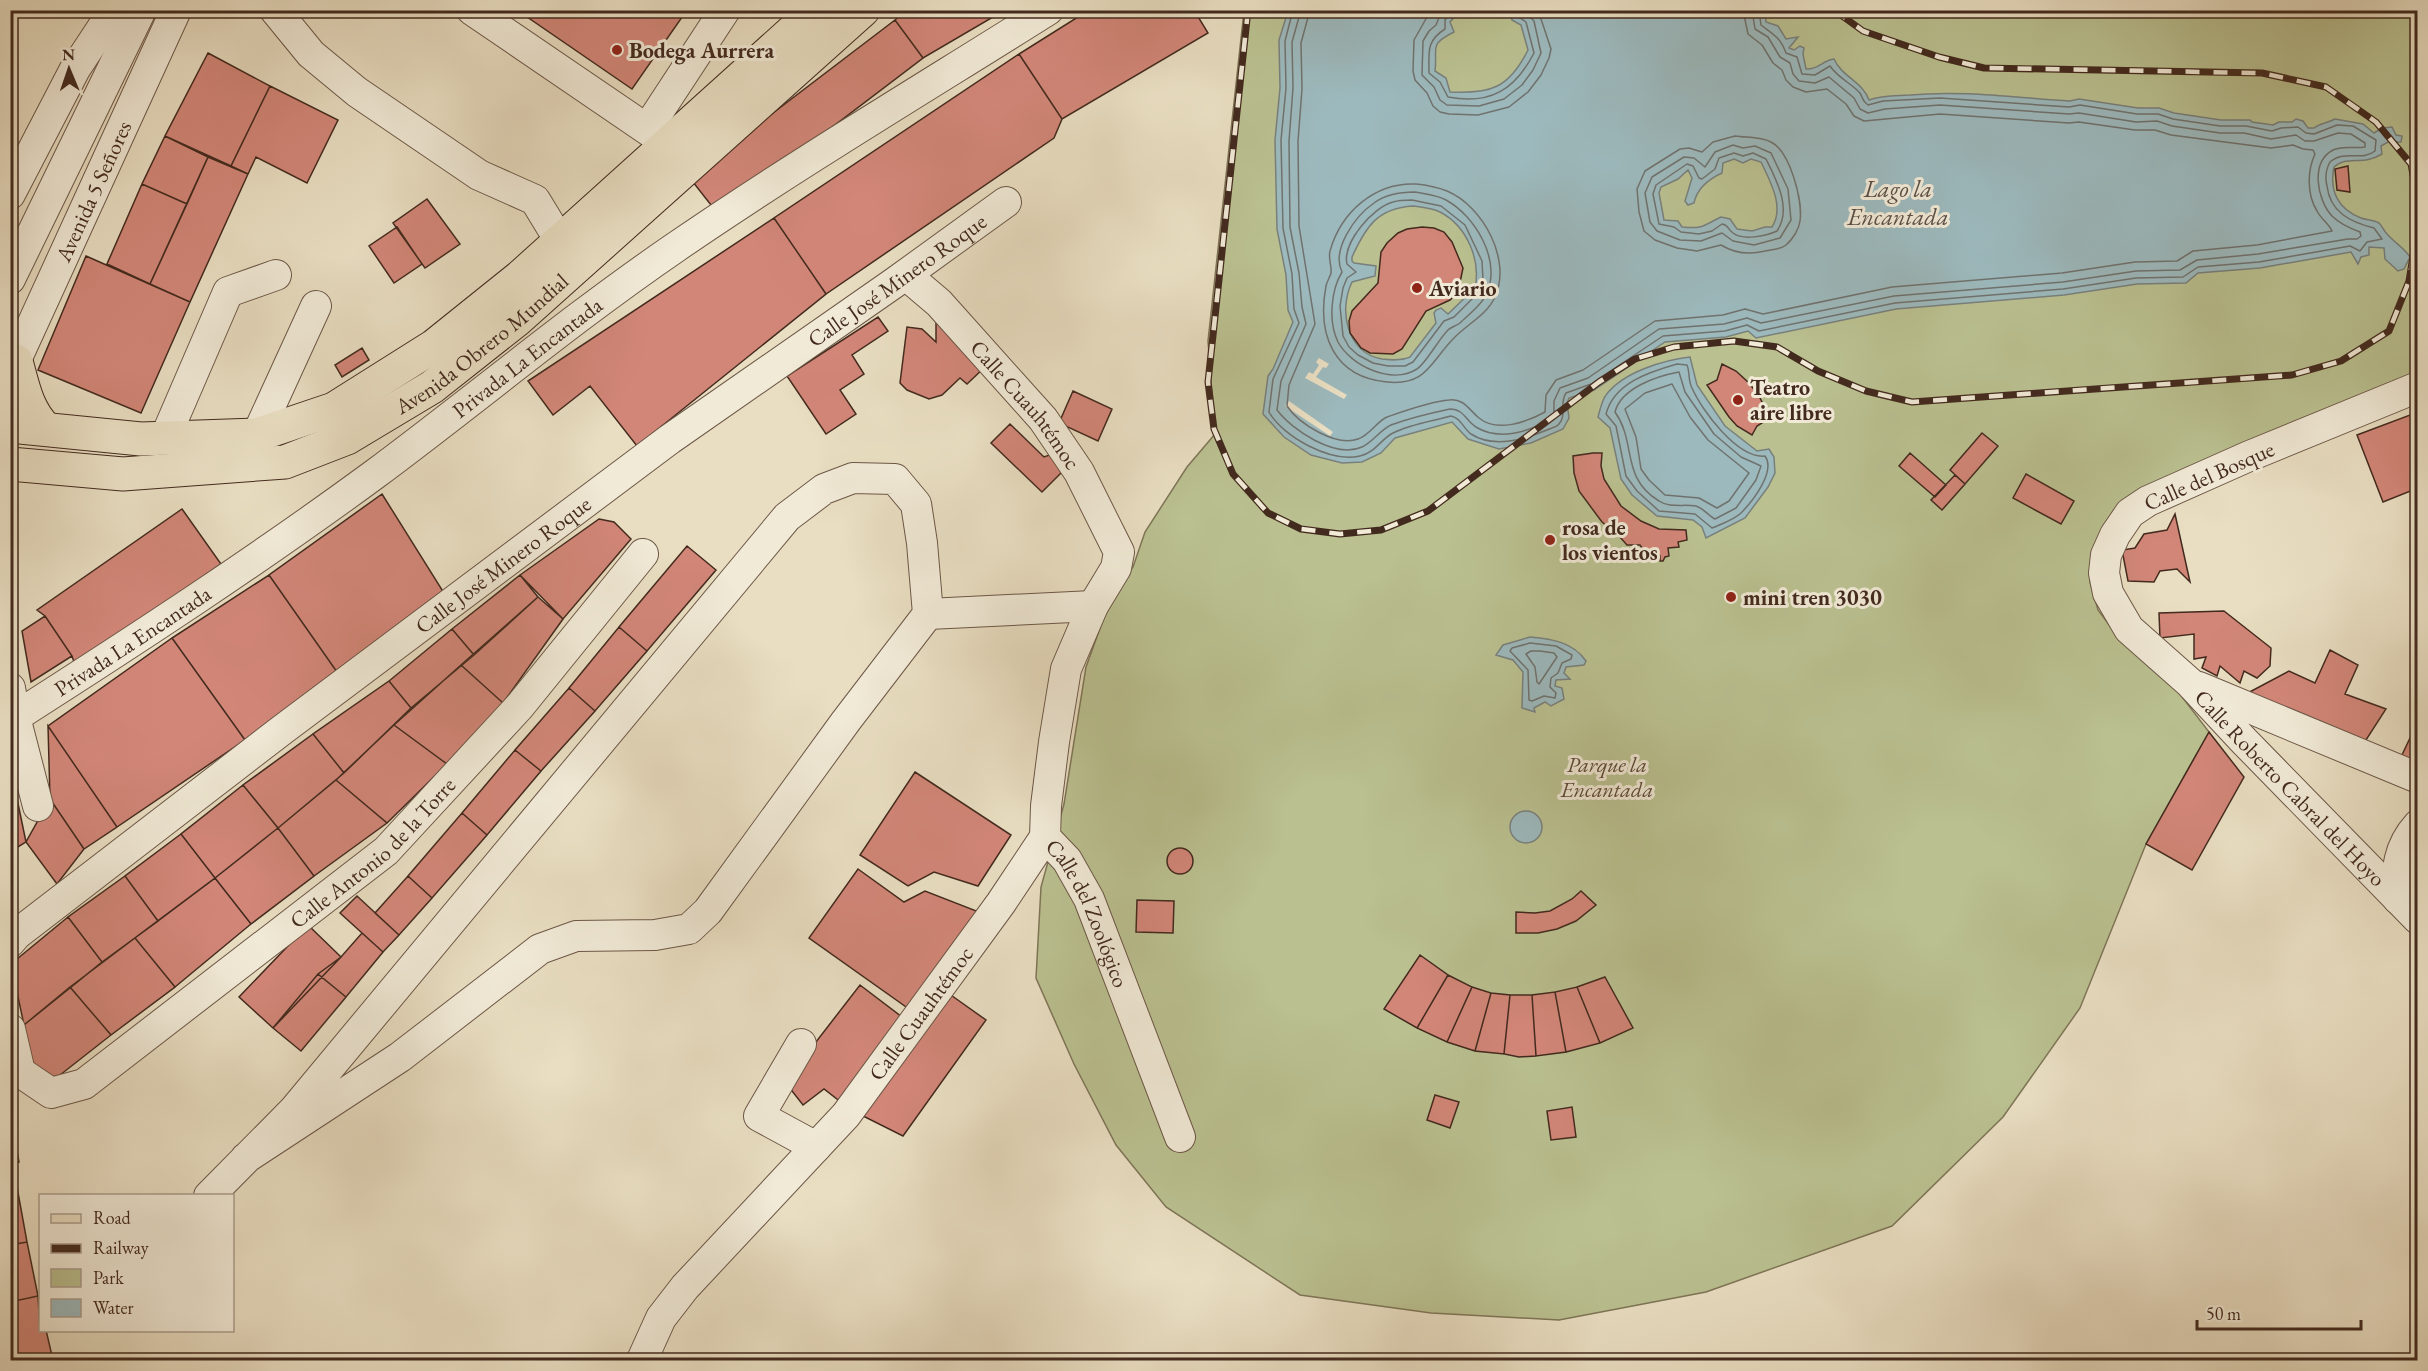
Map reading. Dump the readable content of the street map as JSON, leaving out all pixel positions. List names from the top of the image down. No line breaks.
{"streets":{"main road":["Avenida Obrero Mundial"],"street":["Avenida 5 Señores","Calle José Minero Roque","Privada La Encantada","Calle Cuauhtémoc","Calle del Bosque","Calle Roberto Cabral del Hoyo","Calle Antonio de la Torre","Calle del Zoológico"]},"crossings":[["Calle José Minero Roque","Calle Cuauhtémoc"],["Calle Cuauhtémoc","Calle del Zoológico"],["Calle del Bosque","Calle Roberto Cabral del Hoyo"]],"water":["Lago la Encantada"],"parks":["Parque la Encantada"],"places":["Bodega Aurrera","Aviario","Teatro aire libre","rosa de los vientos","mini tren 3030"],"legend":["Road","Railway","Park","Water"],"scale_bar":"50 m","north":"top"}
